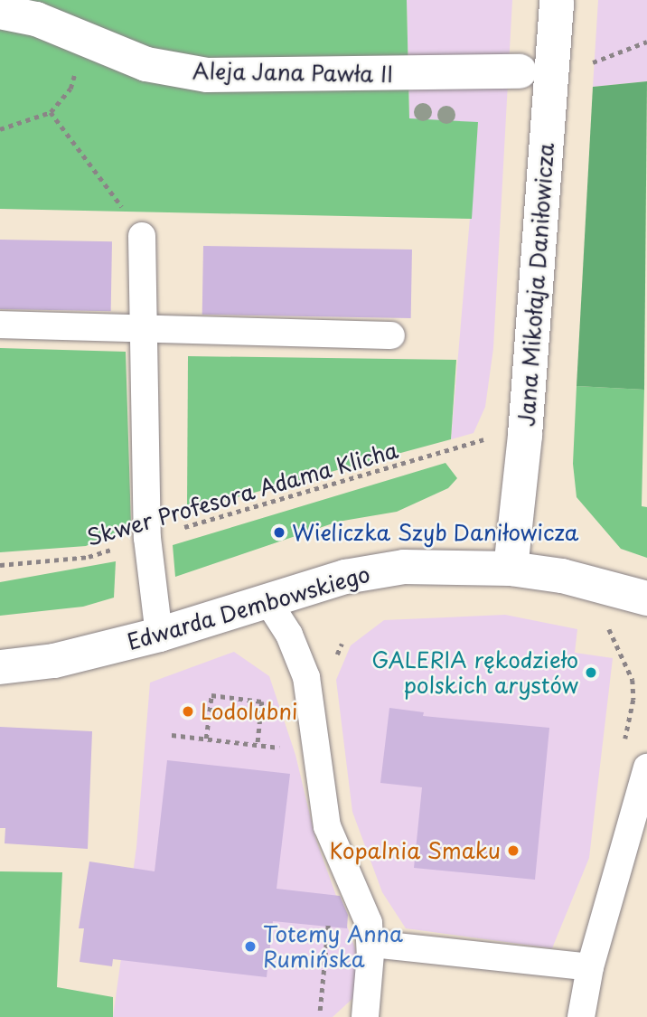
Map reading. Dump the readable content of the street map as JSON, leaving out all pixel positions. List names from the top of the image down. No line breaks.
{"streets":{"street":["Aleja Jana Pawła II","Jana Mikołaja Daniłowicza","Edwarda Dembowskiego"],"path":["Skwer Profesora Adama Klicha"]},"crossings":[["Jana Mikołaja Daniłowicza","Edwarda Dembowskiego"]],"places":["Wieliczka Szyb Daniłowicza","GALERIA rękodzieło polskich arystów","Lodolubni","Kopalnia Smaku","Totemy Anna Rumińska"]}
